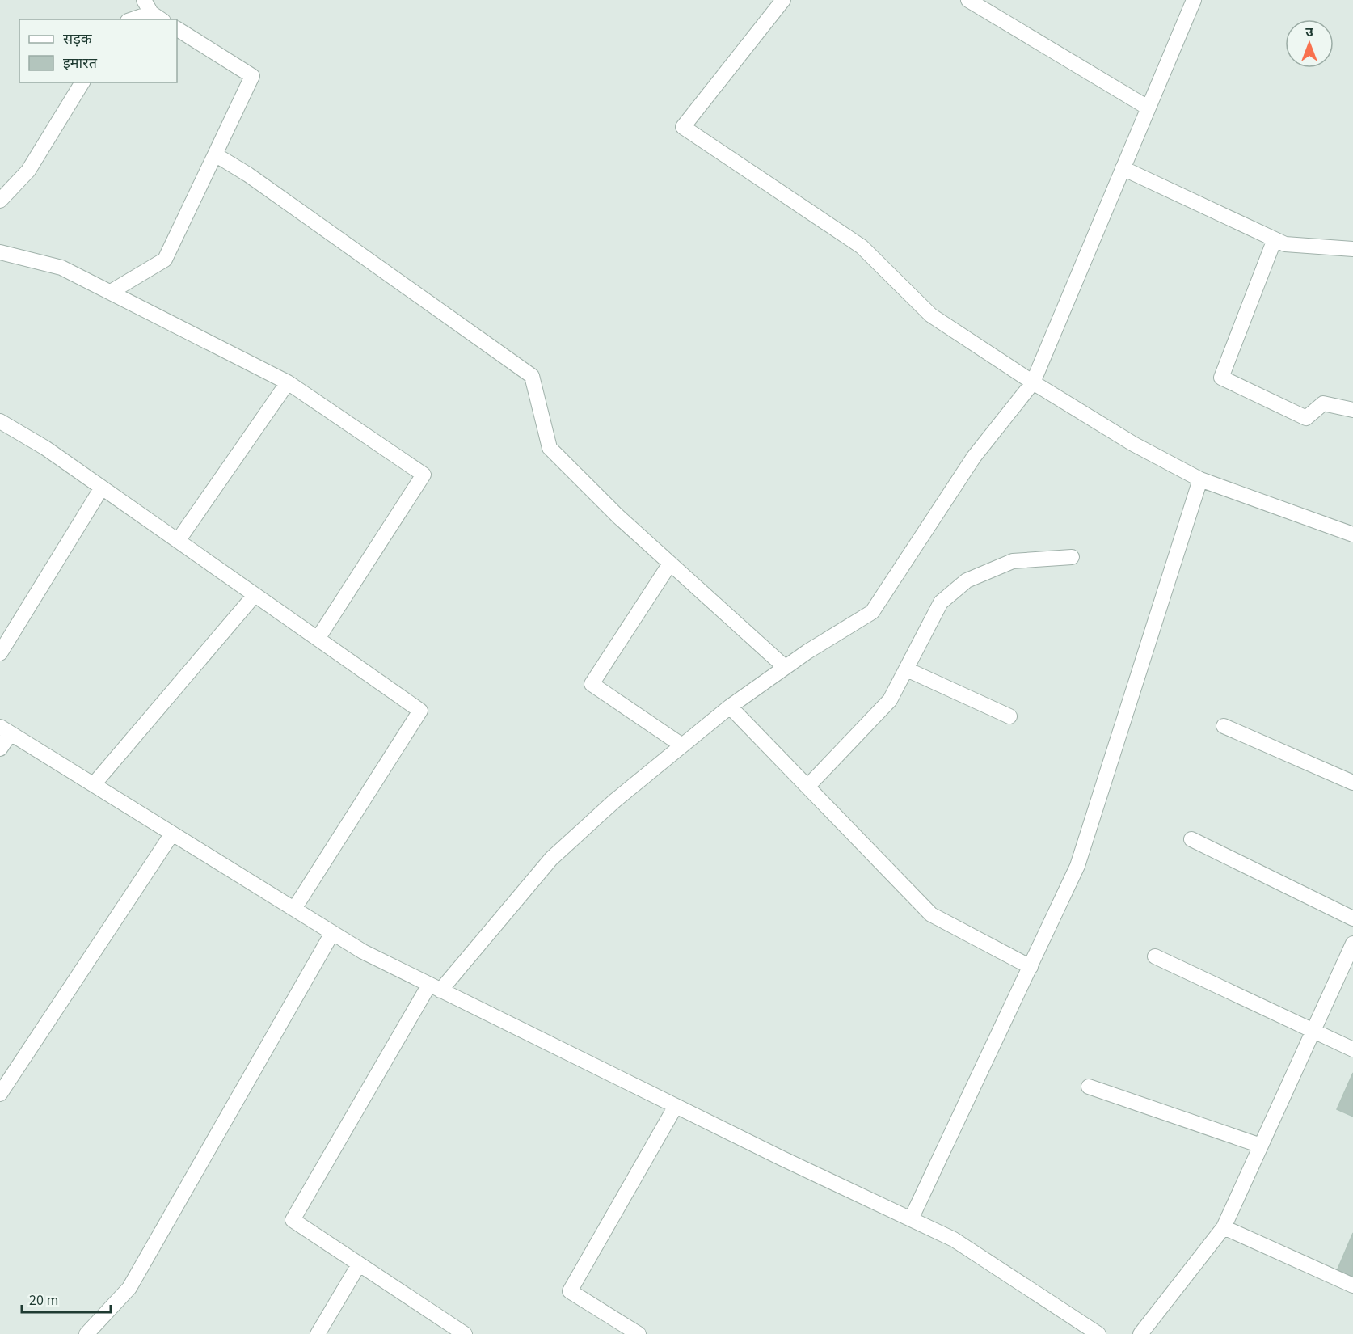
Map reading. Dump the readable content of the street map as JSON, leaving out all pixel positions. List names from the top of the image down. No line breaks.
{"legend":["सड़क","इमारत"],"scale_bar":"20 m","north":"top"}
